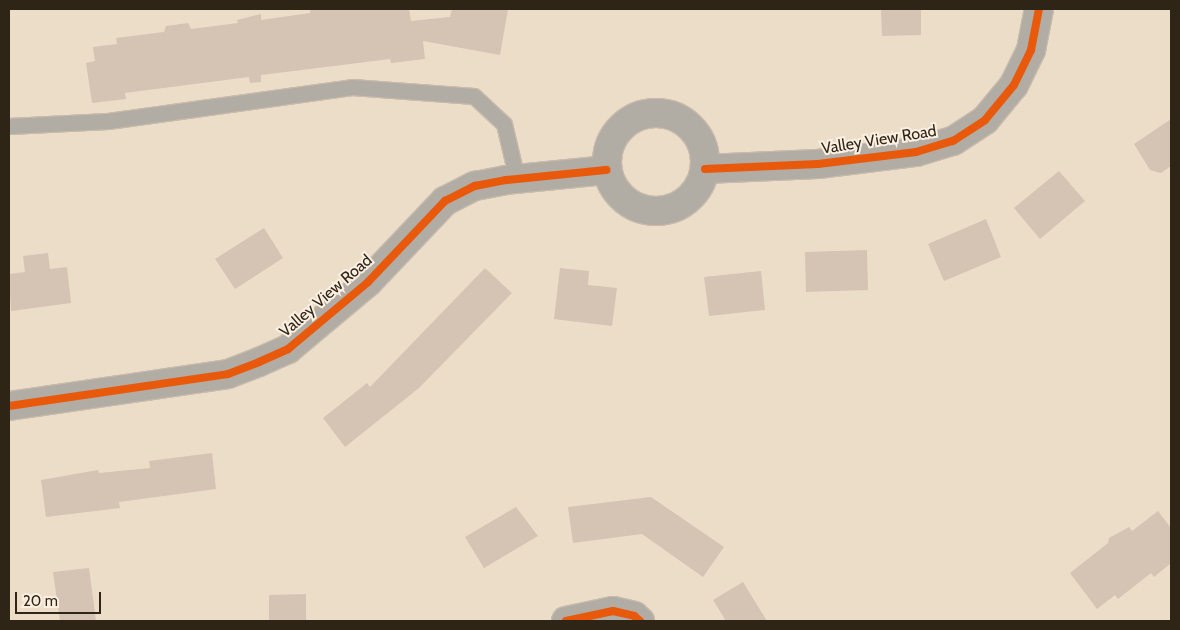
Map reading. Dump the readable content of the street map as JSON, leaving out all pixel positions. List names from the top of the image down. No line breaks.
{"streets":{"street":["Valley View Road"]},"scale_bar":"20 m"}
